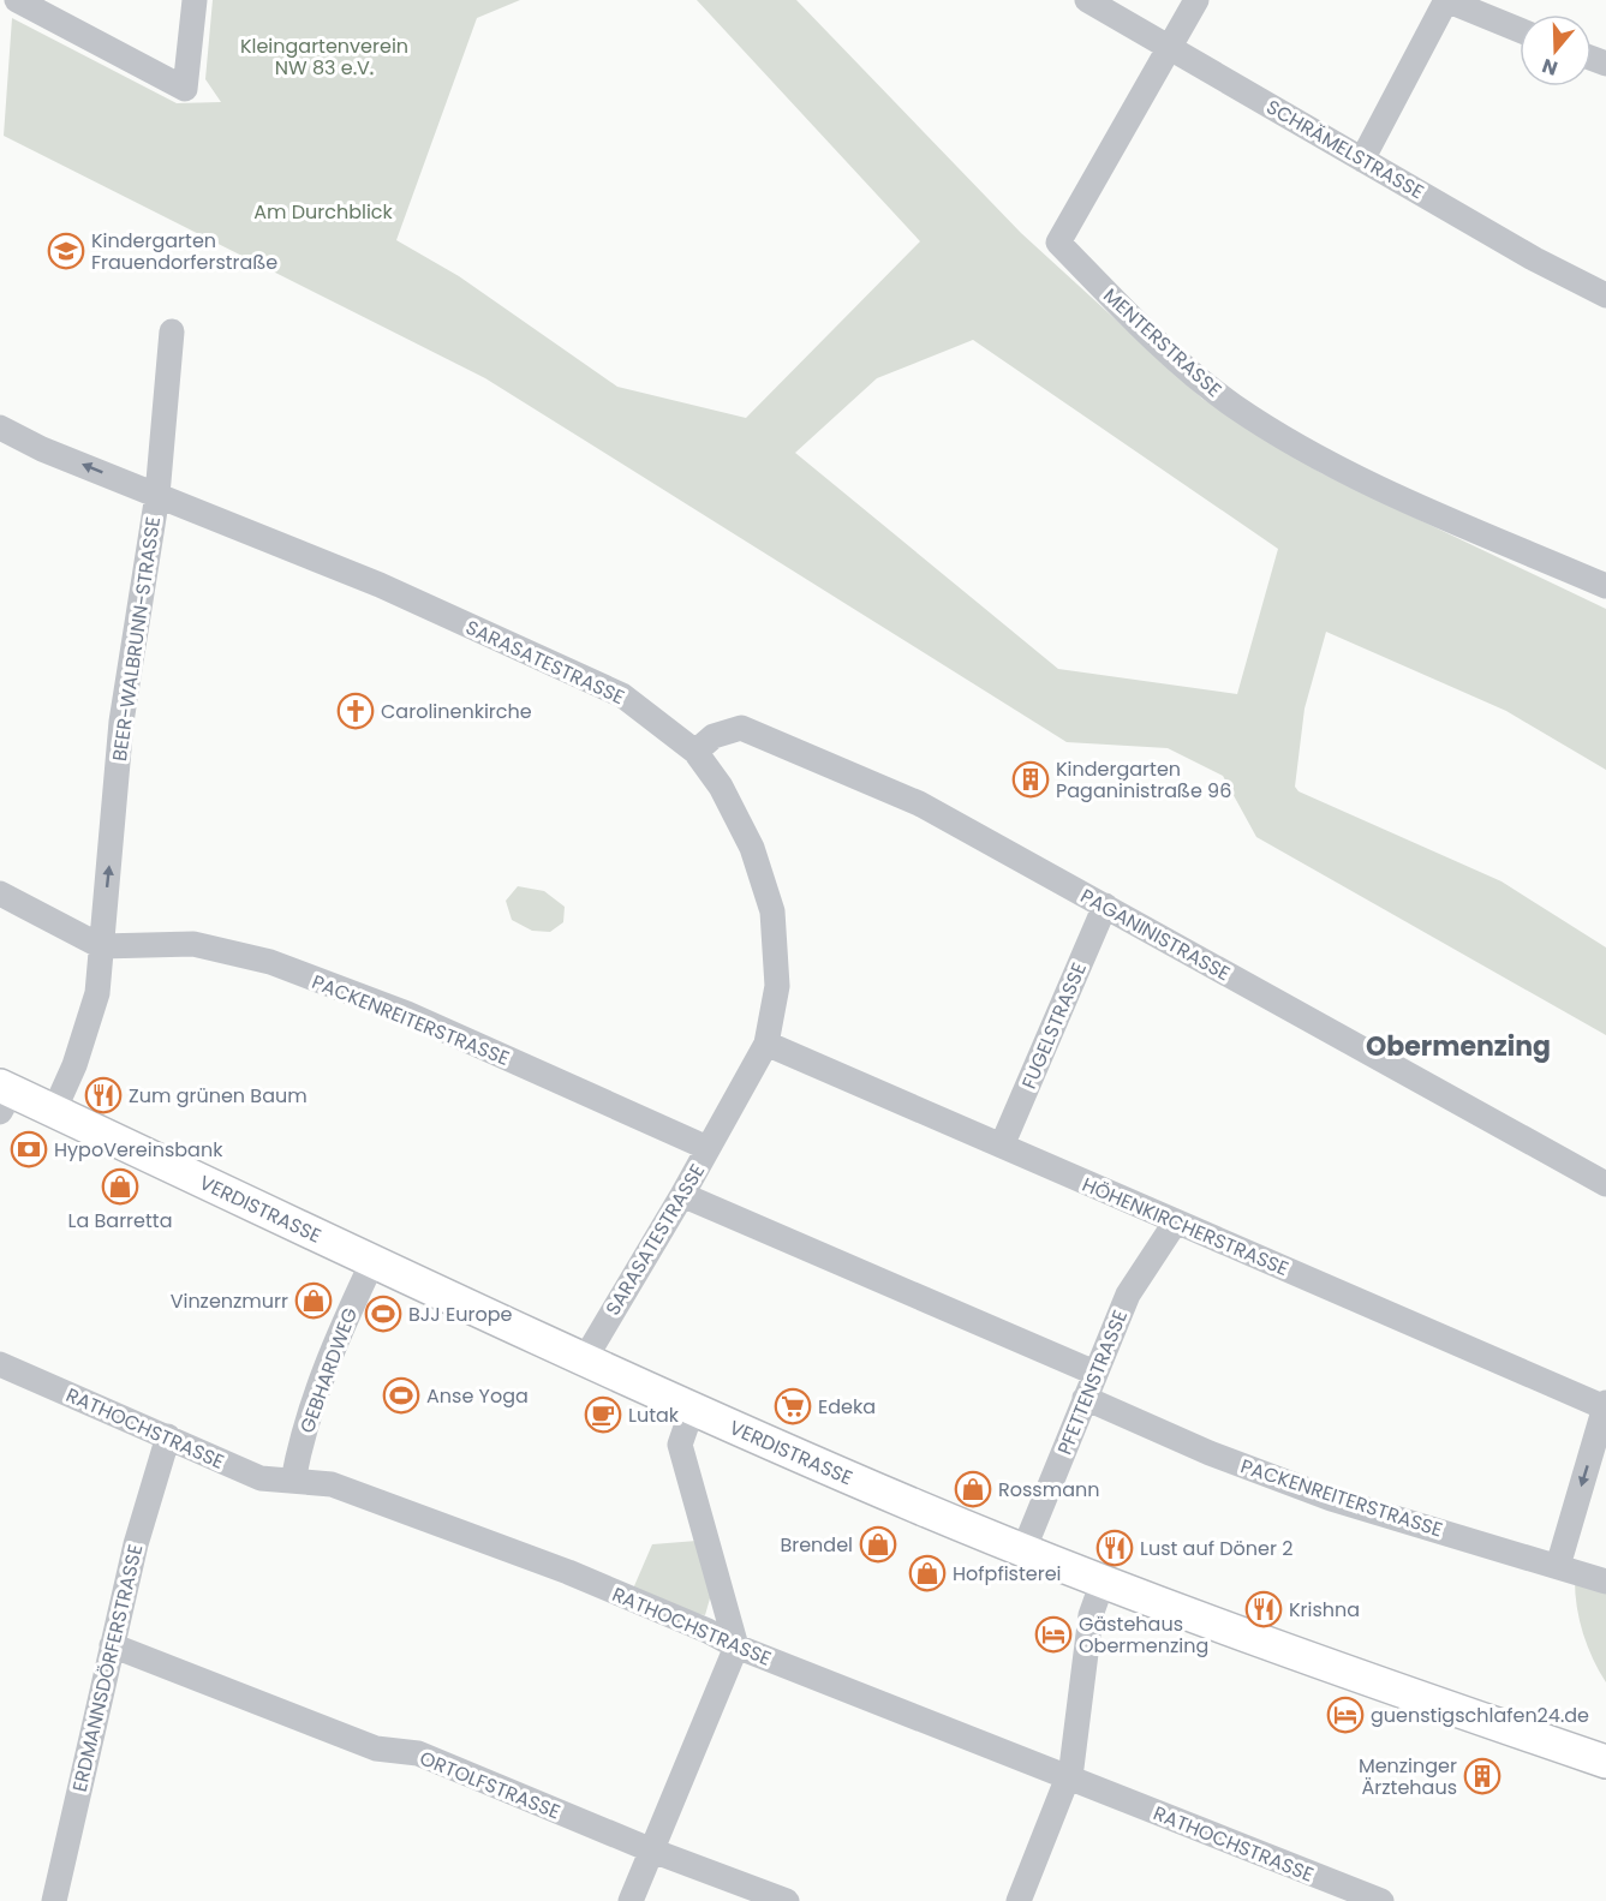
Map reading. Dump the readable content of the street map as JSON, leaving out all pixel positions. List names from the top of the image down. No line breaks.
{"streets":{"main road":["VERDISTRASSE"],"street":["SCHRÄMELSTRASSE","MENTERSTRASSE","BEER-WALBRUNN-STRASSE","SARASATESTRASSE","PAGANINISTRASSE","PACKENREITERSTRASSE","FUGELSTRASSE","HÖHENKIRCHERSTRASSE","GEBHARDWEG","PFETTENSTRASSE","RATHOCHSTRASSE","ERDMANNSDÖRFERSTRASSE","ORTOLFSTRASSE"]},"crossings":[["SCHRÄMELSTRASSE","MENTERSTRASSE"],["BEER-WALBRUNN-STRASSE","SARASATESTRASSE"],["BEER-WALBRUNN-STRASSE","PACKENREITERSTRASSE"],["BEER-WALBRUNN-STRASSE","VERDISTRASSE"],["SARASATESTRASSE","PAGANINISTRASSE"],["SARASATESTRASSE","PACKENREITERSTRASSE"],["SARASATESTRASSE","VERDISTRASSE"],["SARASATESTRASSE","HÖHENKIRCHERSTRASSE"],["PAGANINISTRASSE","FUGELSTRASSE"],["PACKENREITERSTRASSE","PFETTENSTRASSE"],["FUGELSTRASSE","HÖHENKIRCHERSTRASSE"],["VERDISTRASSE","GEBHARDWEG"],["VERDISTRASSE","PFETTENSTRASSE"],["HÖHENKIRCHERSTRASSE","PFETTENSTRASSE"],["GEBHARDWEG","RATHOCHSTRASSE"],["RATHOCHSTRASSE","ERDMANNSDÖRFERSTRASSE"],["ERDMANNSDÖRFERSTRASSE","ORTOLFSTRASSE"]],"one_way":["BEER-WALBRUNN-STRASSE"],"districts":["Obermenzing"],"parks":["Kleingartenverein NW 83 e.V.","Am Durchblick"],"places":{"school or university":["Kindergarten Frauendorferstraße"],"church":["Carolinenkirche"],"building":["Kindergarten Paganinistraße 96","Menzinger Ärztehaus"],"restaurant":["Zum grünen Baum","Lust auf Döner 2","Krishna"],"bank":["HypoVereinsbank"],"shop":["La Barretta","Vinzenzmurr","Rossmann","Brendel","Hofpfisterei"],"sports":["BJJ Europe","Anse Yoga"],"supermarket":["Edeka"],"cafe":["Lutak"],"hotel":["Gästehaus Obermenzing","guenstigschlafen24.de"]},"north":"bottom"}
